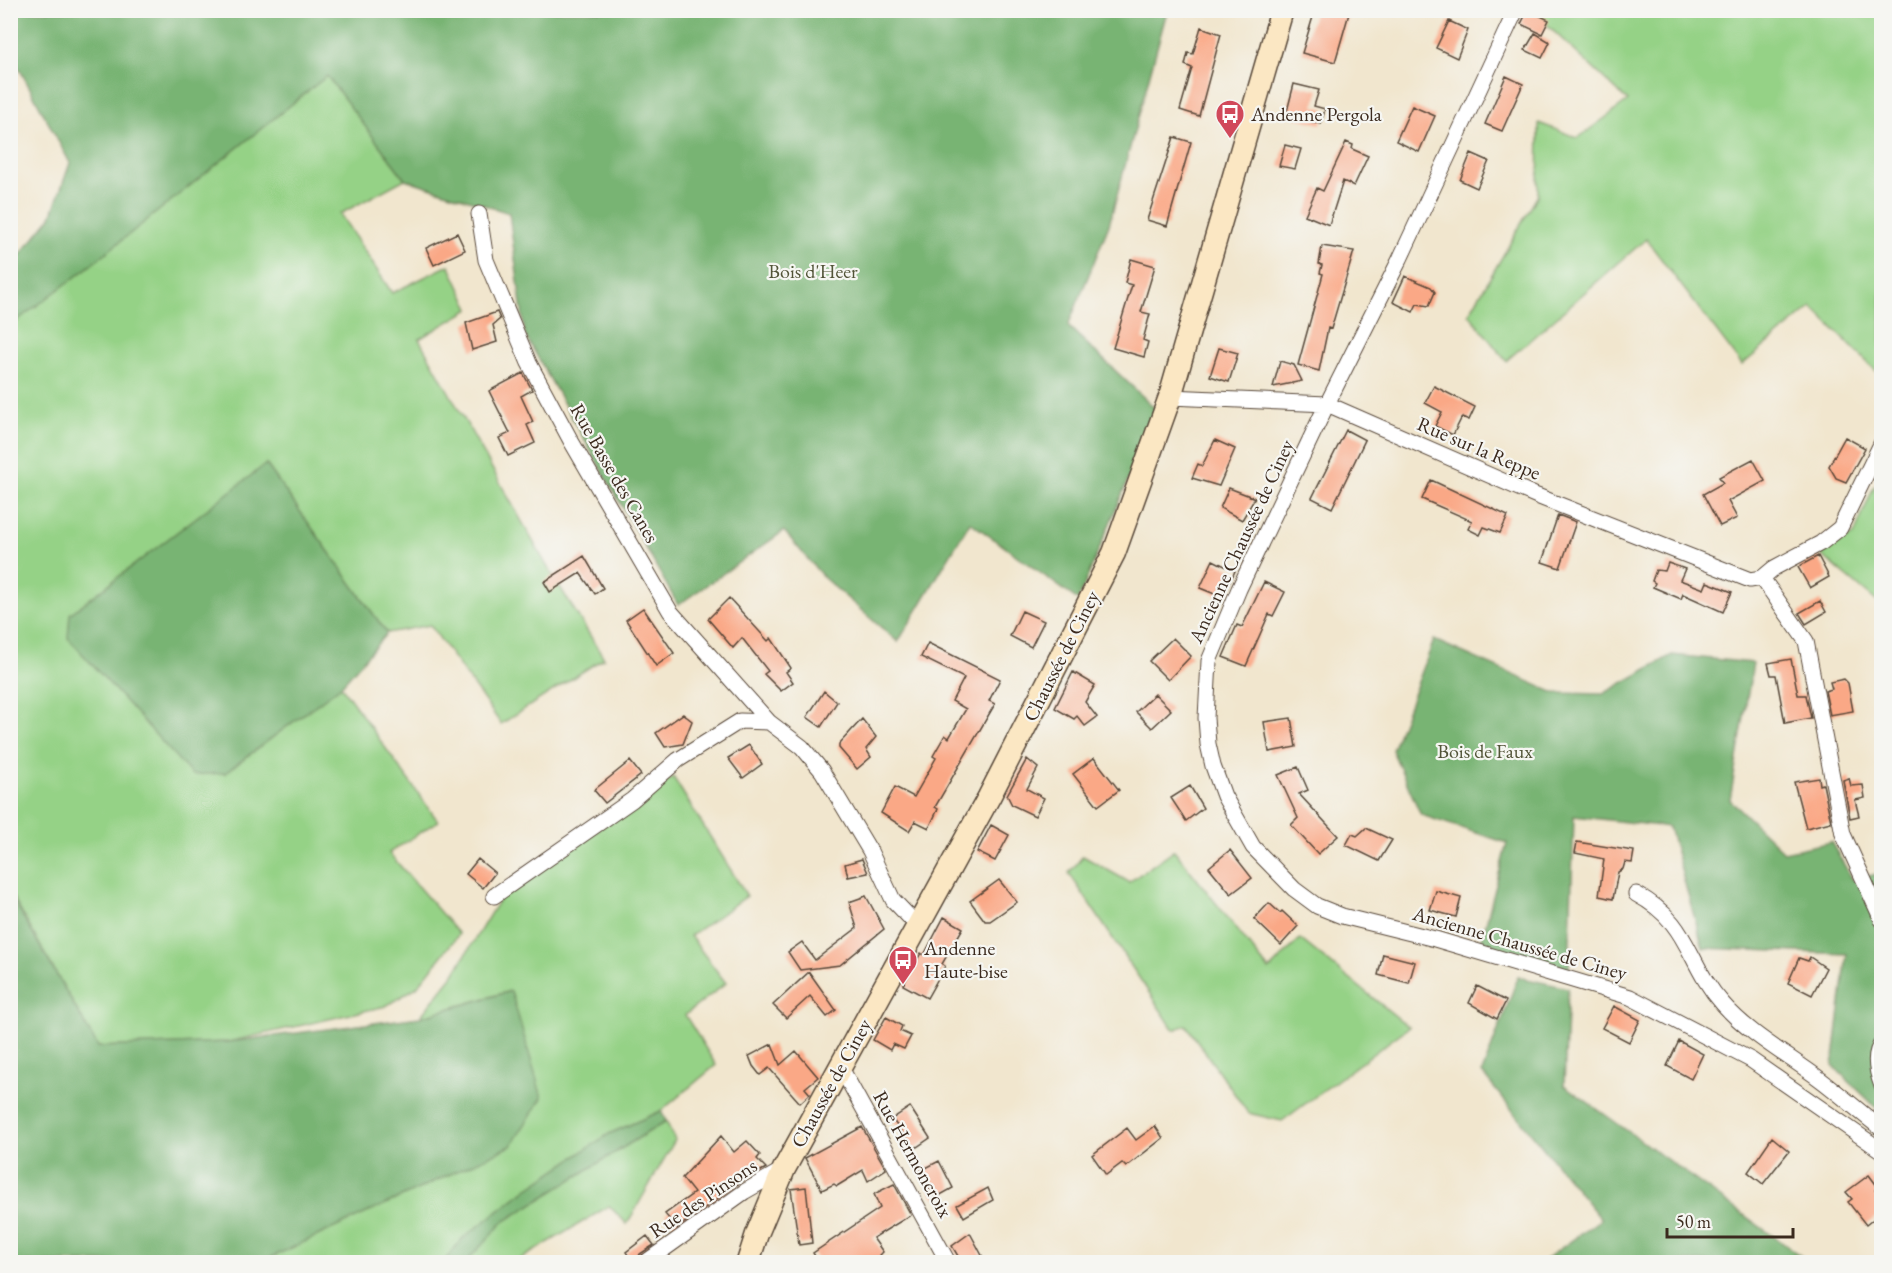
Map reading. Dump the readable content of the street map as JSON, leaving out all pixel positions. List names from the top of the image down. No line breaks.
{"streets":{"main road":["Chaussée de Ciney"],"street":["Rue sur la Reppe","Rue Basse des Canes","Ancienne Chaussée de Ciney","Rue Hermoncroix","Rue des Pinsons"]},"crossings":[["Rue sur la Reppe","Ancienne Chaussée de Ciney"],["Rue sur la Reppe","Chaussée de Ciney"],["Rue Basse des Canes","Chaussée de Ciney"],["Chaussée de Ciney","Rue Hermoncroix"],["Chaussée de Ciney","Rue des Pinsons"]],"parks":["Bois d'Heer","Bois de Faux"],"places":{"bus stop":["Andenne Pergola","Andenne Haute-bise"]},"scale_bar":"50 m"}
